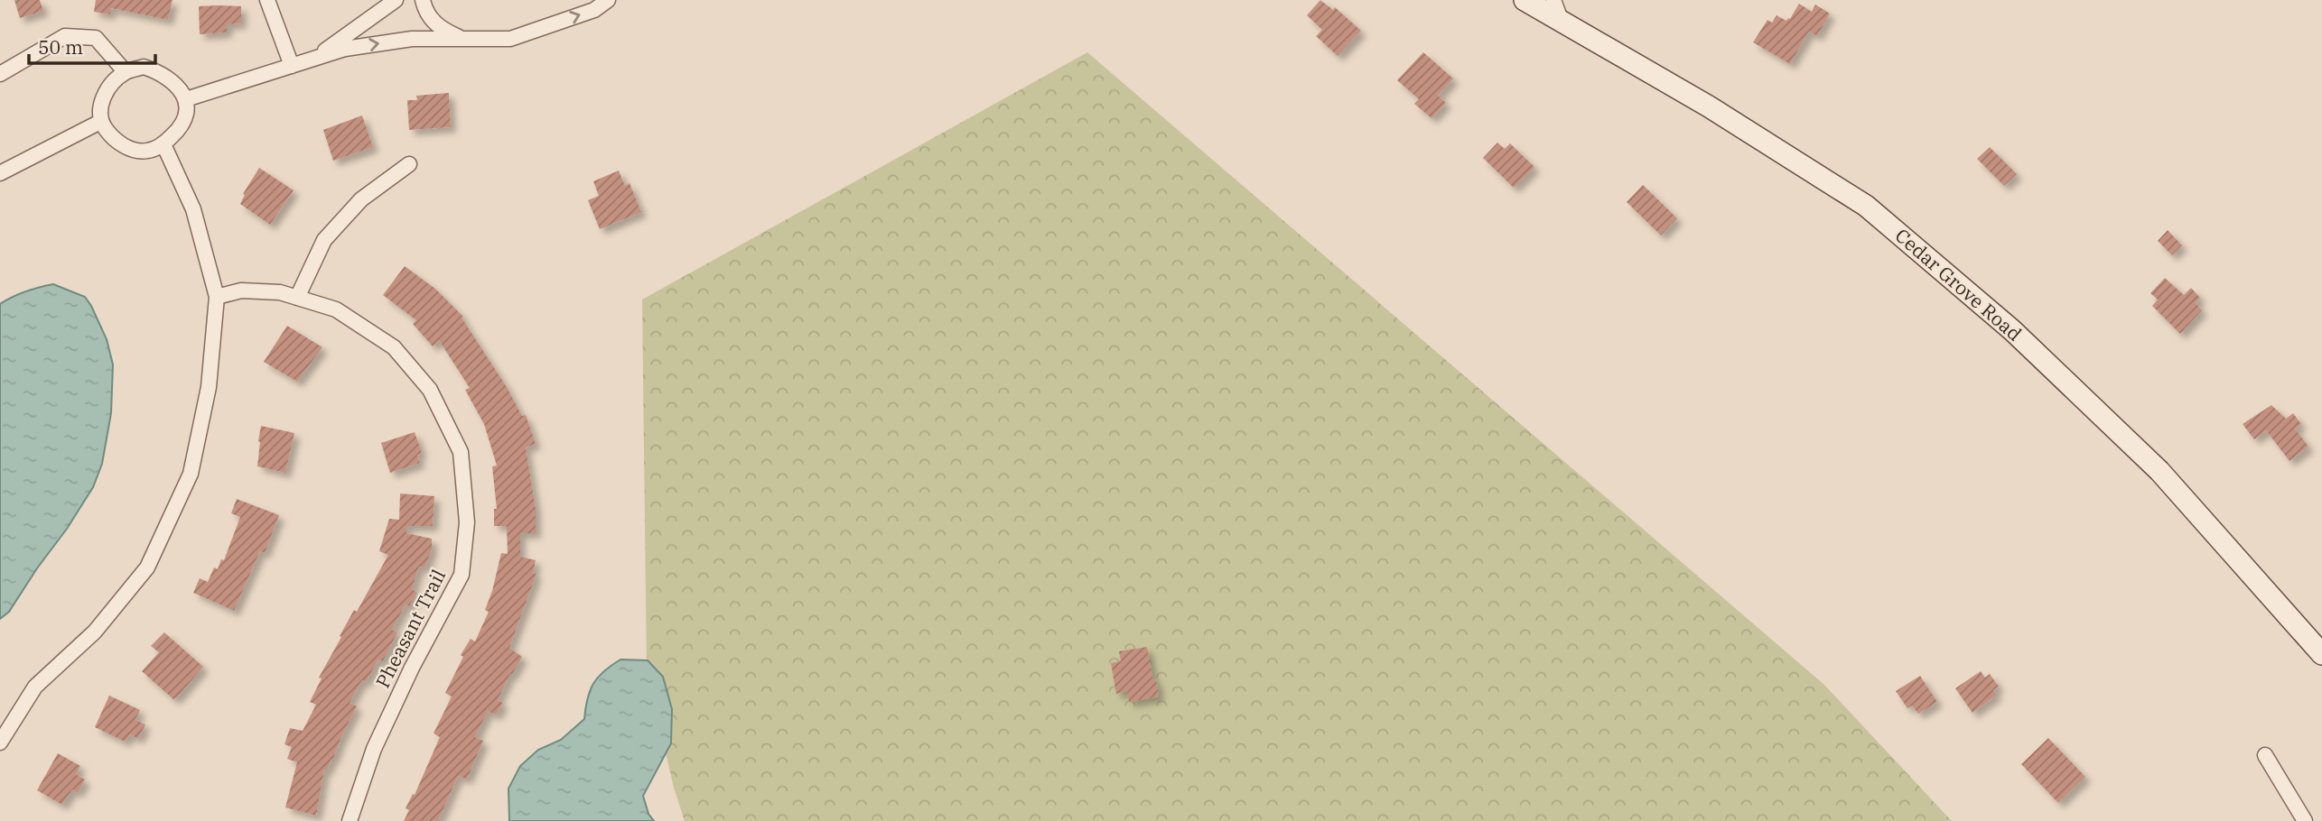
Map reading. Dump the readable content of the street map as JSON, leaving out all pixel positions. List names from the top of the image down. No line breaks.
{"streets":{"main road":["Cedar Grove Road"],"street":["Pheasant Trail"]},"scale_bar":"50 m"}
